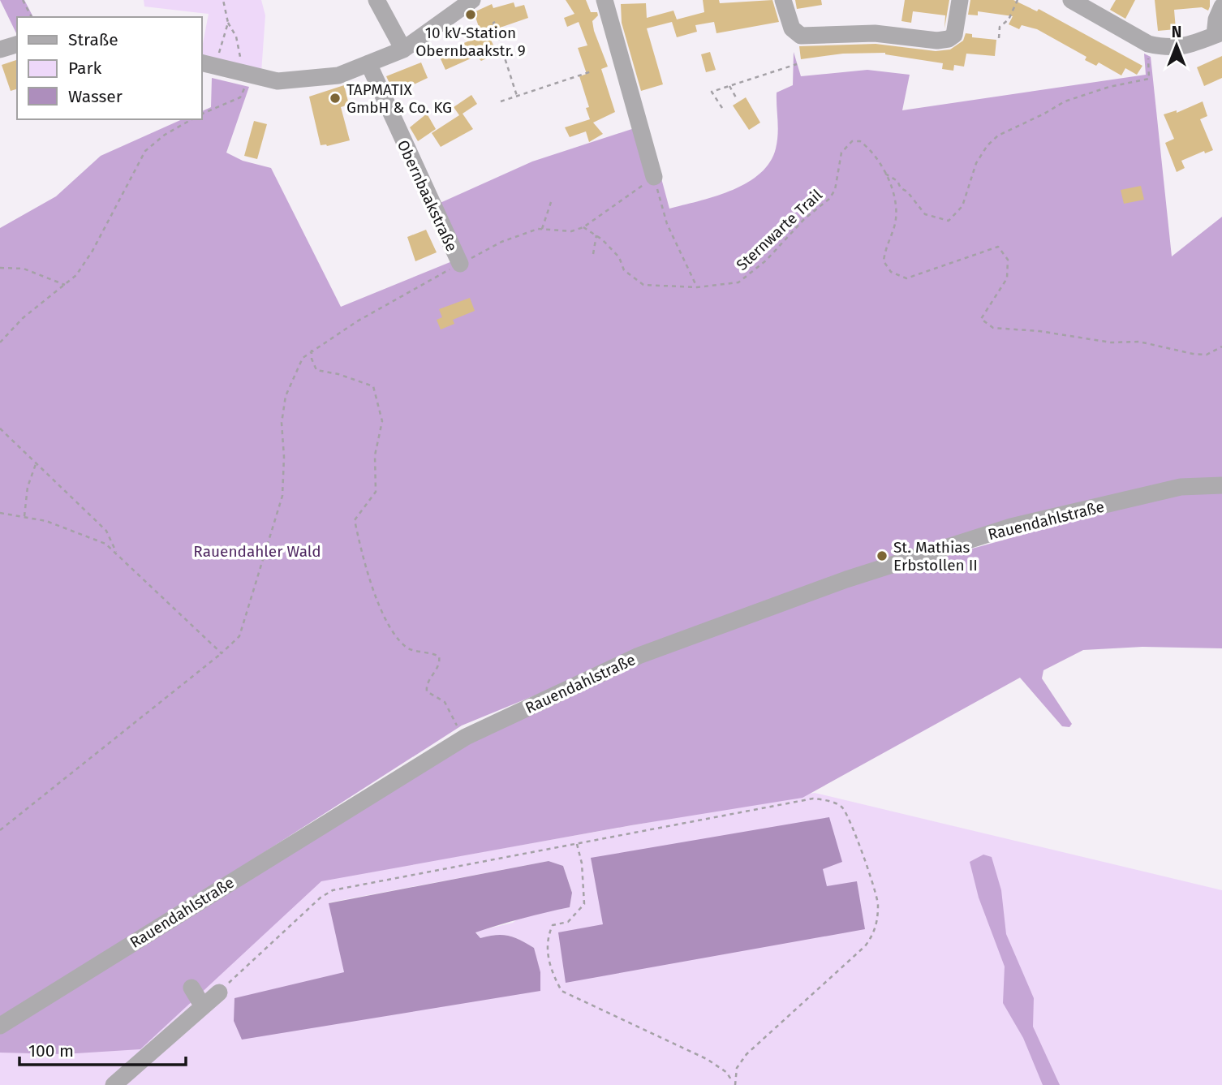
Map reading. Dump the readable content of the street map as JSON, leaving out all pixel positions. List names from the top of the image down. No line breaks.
{"streets":{"street":["Obernbaakstraße","Rauendahlstraße"],"path":["Sternwarte Trail"]},"parks":["Rauendahler Wald"],"places":["10 kV-Station Obernbaakstr. 9","TAPMATIX GmbH & Co. KG","St. Mathias Erbstollen II"],"legend":["Straße","Park","Wasser"],"scale_bar":"100 m","north":"top"}
